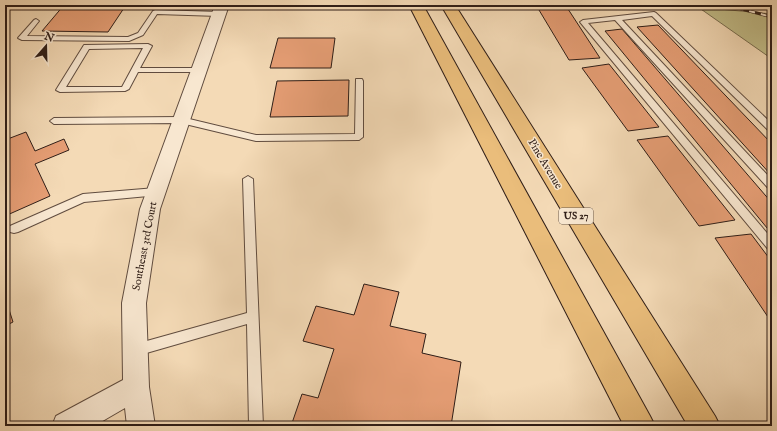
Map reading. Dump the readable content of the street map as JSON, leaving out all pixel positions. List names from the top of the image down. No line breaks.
{"streets":{"highway":["Pine Avenue","US 27"],"street":["Southeast 3rd Court"]},"north":"top"}
